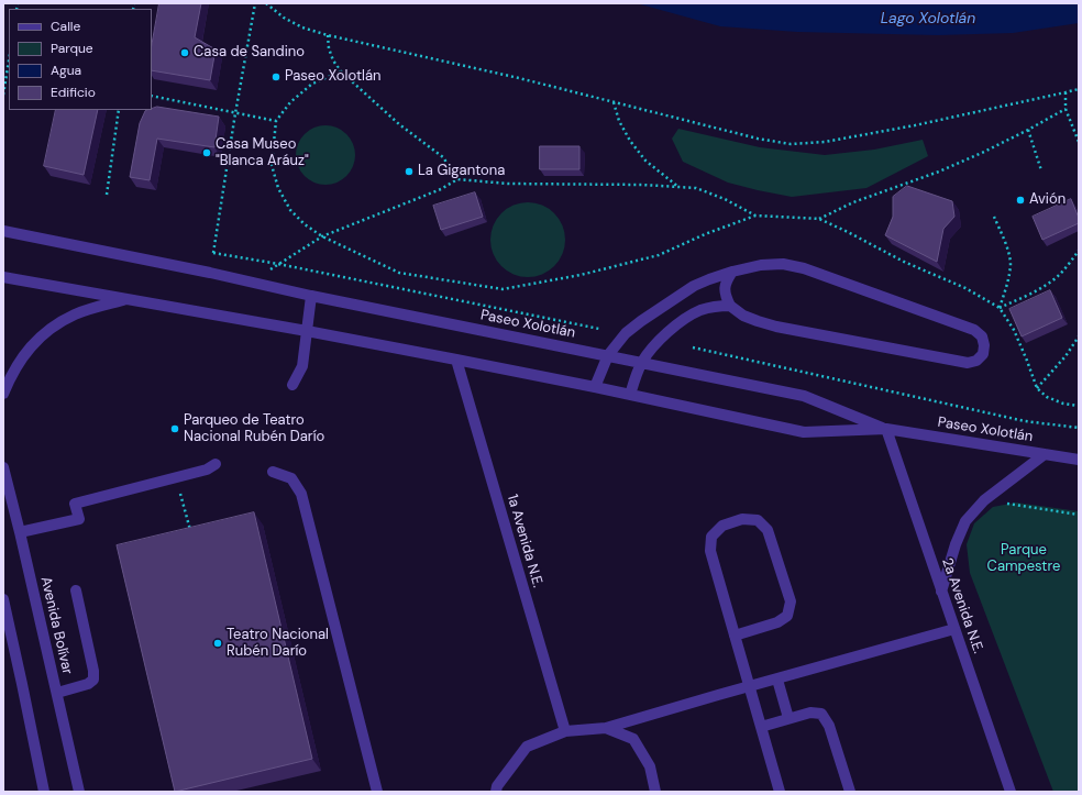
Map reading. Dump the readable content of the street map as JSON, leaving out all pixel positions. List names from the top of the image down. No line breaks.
{"streets":{"street":["Paseo Xolotlán","1a Avenida N.E.","2a Avenida N.E.","Avenida Bolívar"]},"crossings":[["Paseo Xolotlán","1a Avenida N.E."],["Paseo Xolotlán","2a Avenida N.E."]],"water":["Lago Xolotlán"],"parks":["Parque Campestre"],"places":["Casa de Sandino","Paseo Xolotlán","Casa Museo \"Blanca Aráuz\"","La Gigantona","Avión","Parqueo de Teatro Nacional Rubén Darío","Teatro Nacional Rubén Darío"],"legend":["Calle","Parque","Agua","Edificio"]}
